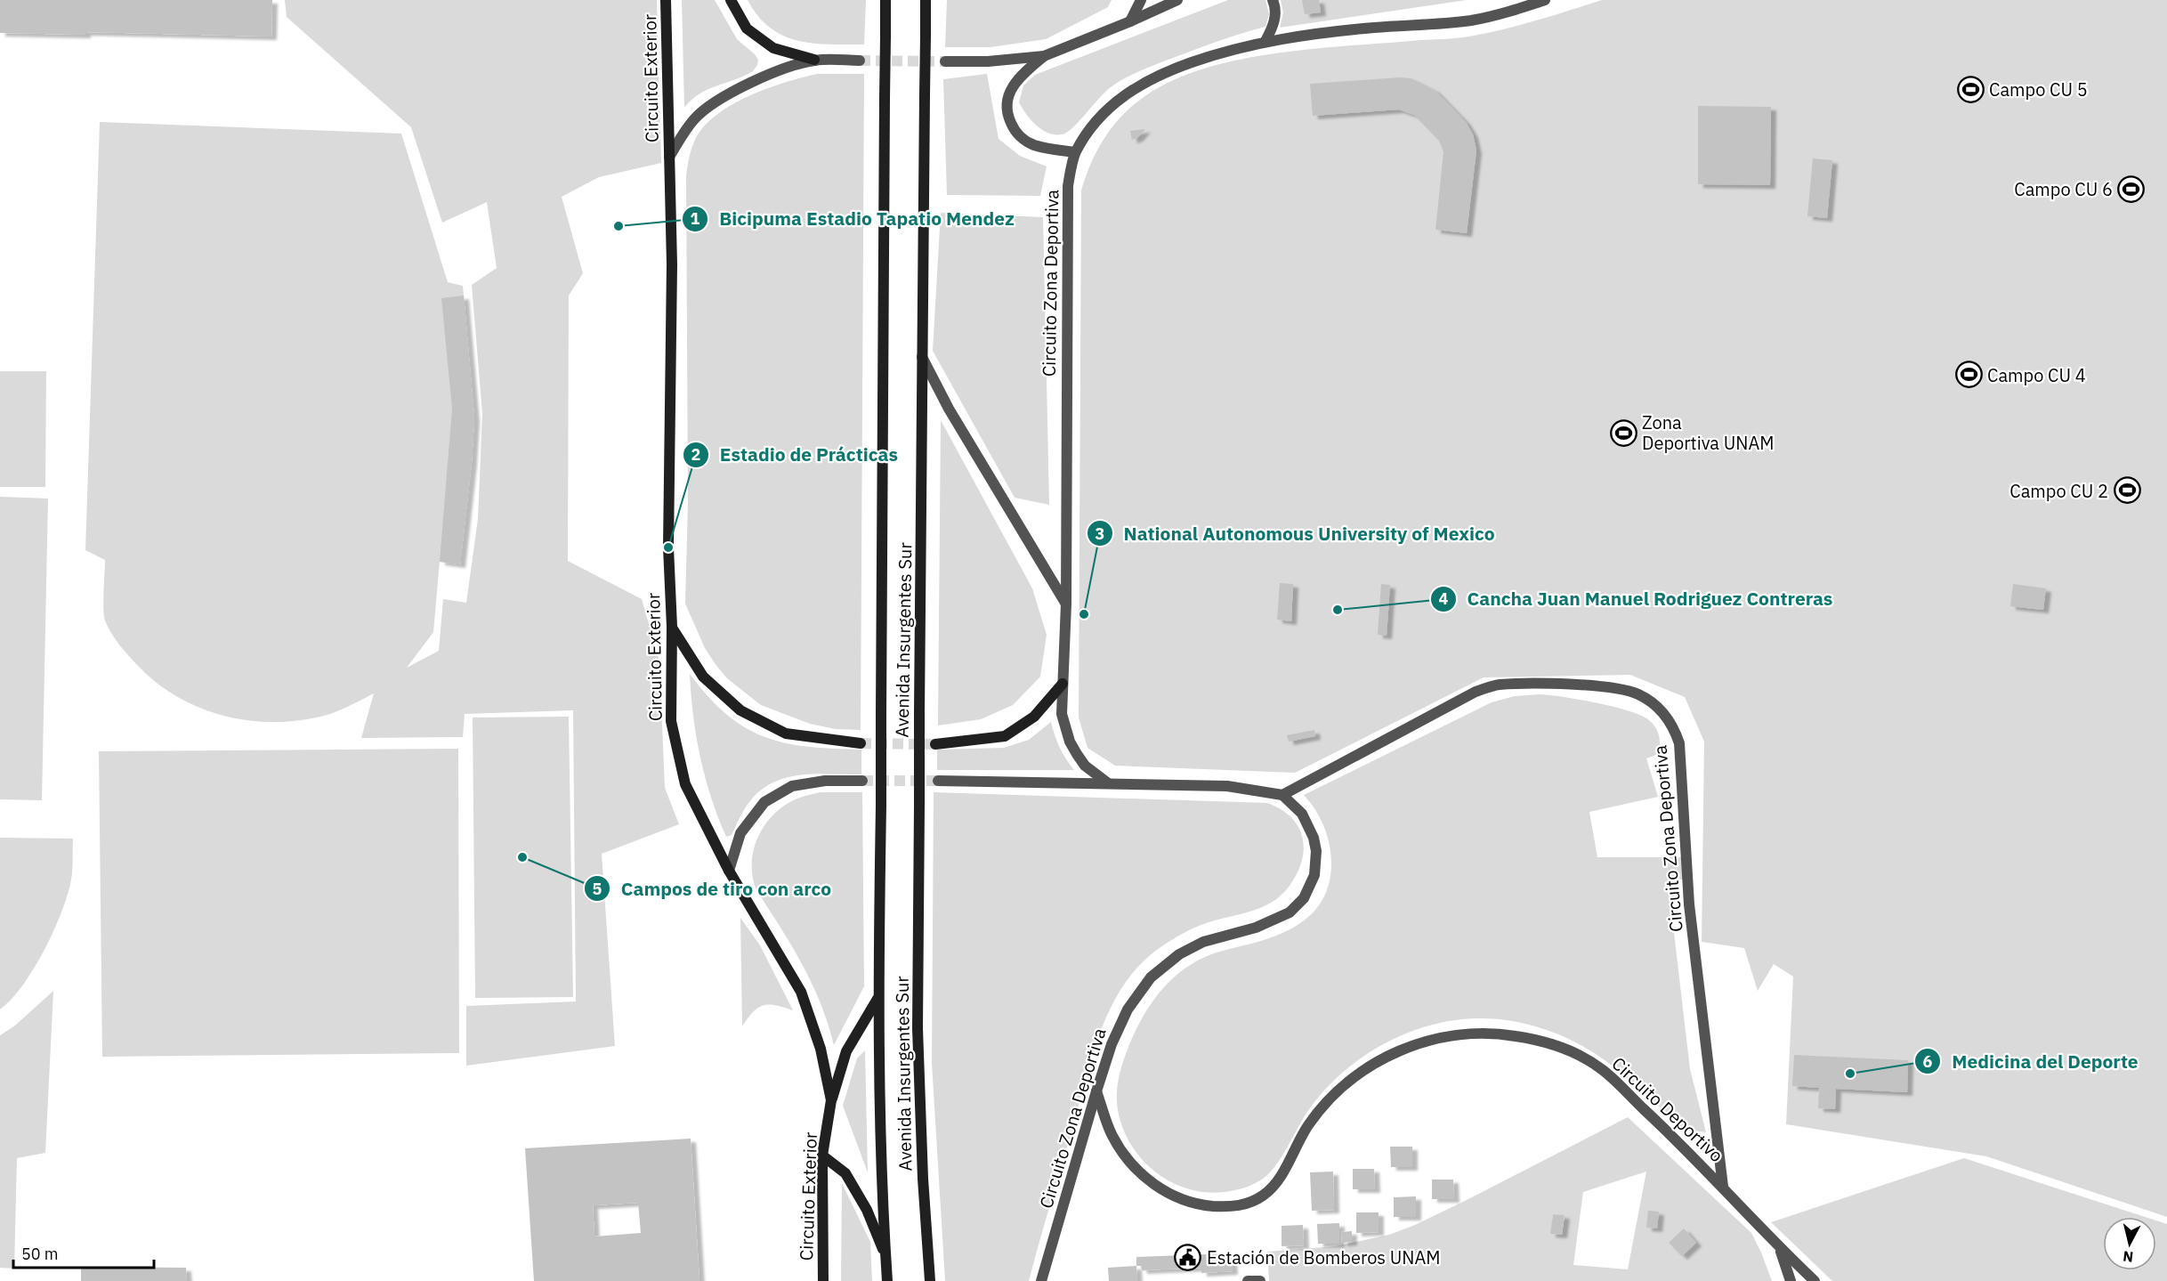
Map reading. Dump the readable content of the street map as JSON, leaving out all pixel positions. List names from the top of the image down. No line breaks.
{"streets":{"main road":["Circuito Exterior","Avenida Insurgentes Sur"],"street":["Circuito Zona Deportiva","Circuito Deportivo"]},"crossings":[["Circuito Zona Deportiva","Circuito Deportivo"]],"places":{"sports":["Campo CU 5","Campo CU 6","Campo CU 4","Zona Deportiva UNAM","Campo CU 2"],"other":["Bicipuma Estadio Tapatio Mendez","Estadio de Prácticas","Cancha Juan Manuel Rodriguez Contreras","National Autonomous University of Mexico","Campos de tiro con arco","Medicina del Deporte"],"public building":["Estación de Bomberos UNAM"]},"scale_bar":"50 m","north":"bottom"}
